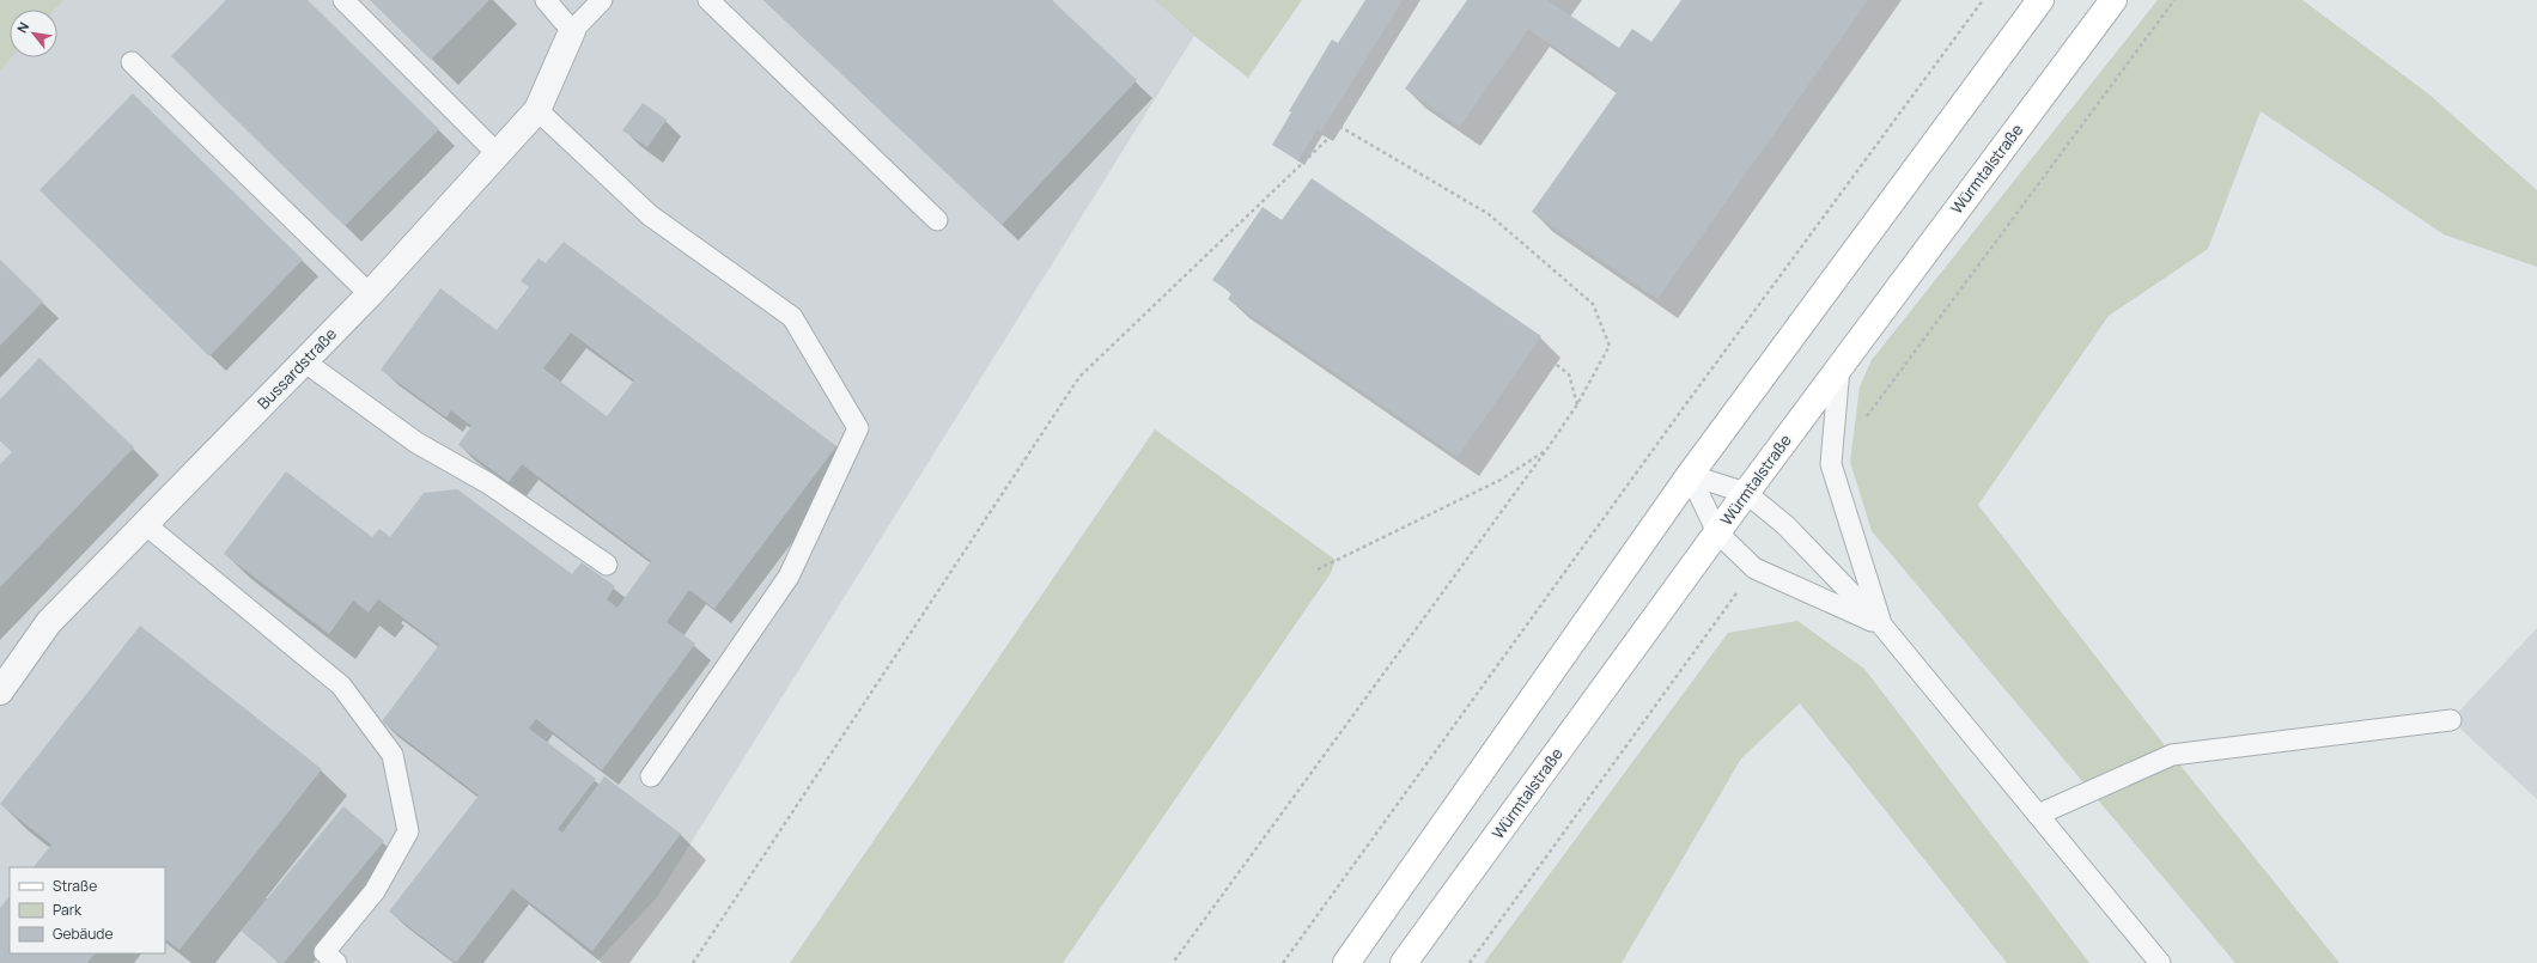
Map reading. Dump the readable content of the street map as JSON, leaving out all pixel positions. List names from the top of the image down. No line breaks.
{"streets":{"main road":["Würmtalstraße"],"street":["Bussardstraße"]},"legend":["Straße","Park","Gebäude"],"north":"top left"}
